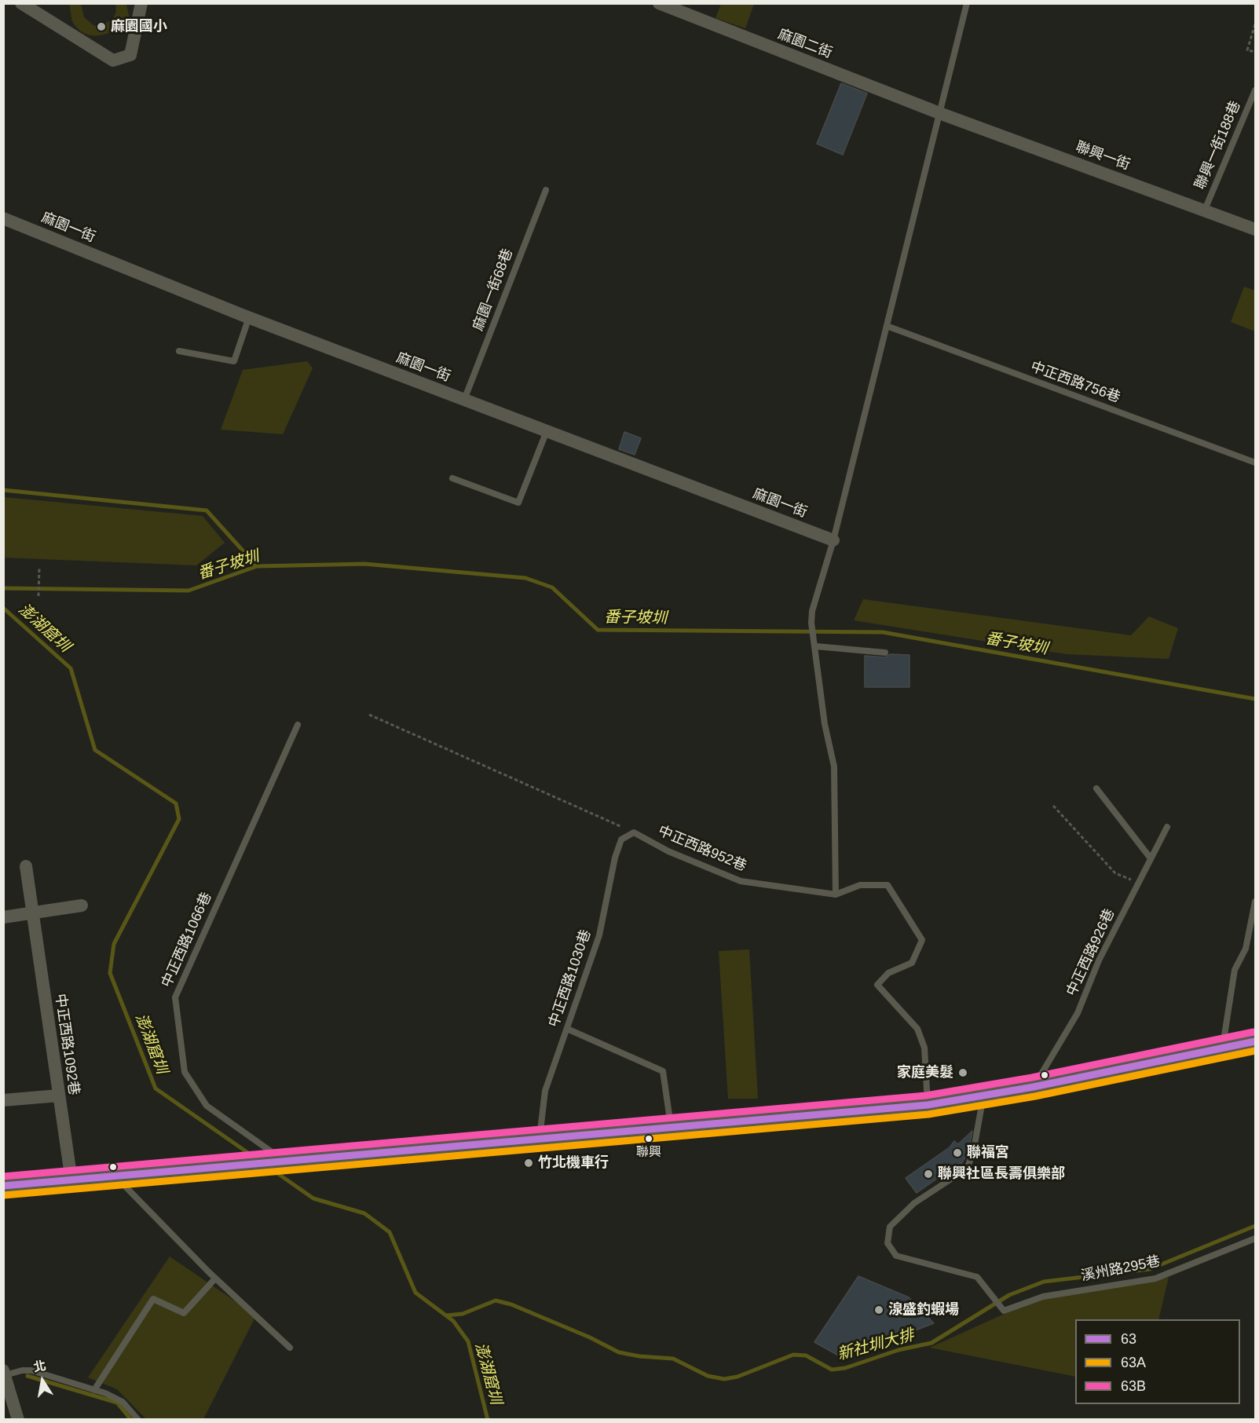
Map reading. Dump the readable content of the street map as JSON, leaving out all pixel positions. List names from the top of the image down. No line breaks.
{"streets":{"street":["麻園二街","聯興一街","麻園一街","中正西路1092巷"],"lane":["聯興一街188巷","麻園一街68巷","中正西路756巷","中正西路952巷","中正西路1066巷","中正西路926巷","中正西路1030巷","溪州路295巷"]},"crossings":[["麻園二街","聯興一街"],["聯興一街188巷","聯興一街"],["麻園一街","麻園一街68巷"],["中正西路952巷","中正西路1030巷"]],"water":["番子坡圳","澎湖窟圳","新社圳大排"],"places":["麻園國小","家庭美髮","聯興","聯福宮","竹北機車行","聯興社區長壽俱樂部","湶盛釣蝦場"],"lines":["transit line 63B","transit line 63","transit line 63A"],"legend":["63","63A","63B"],"north":"top"}
